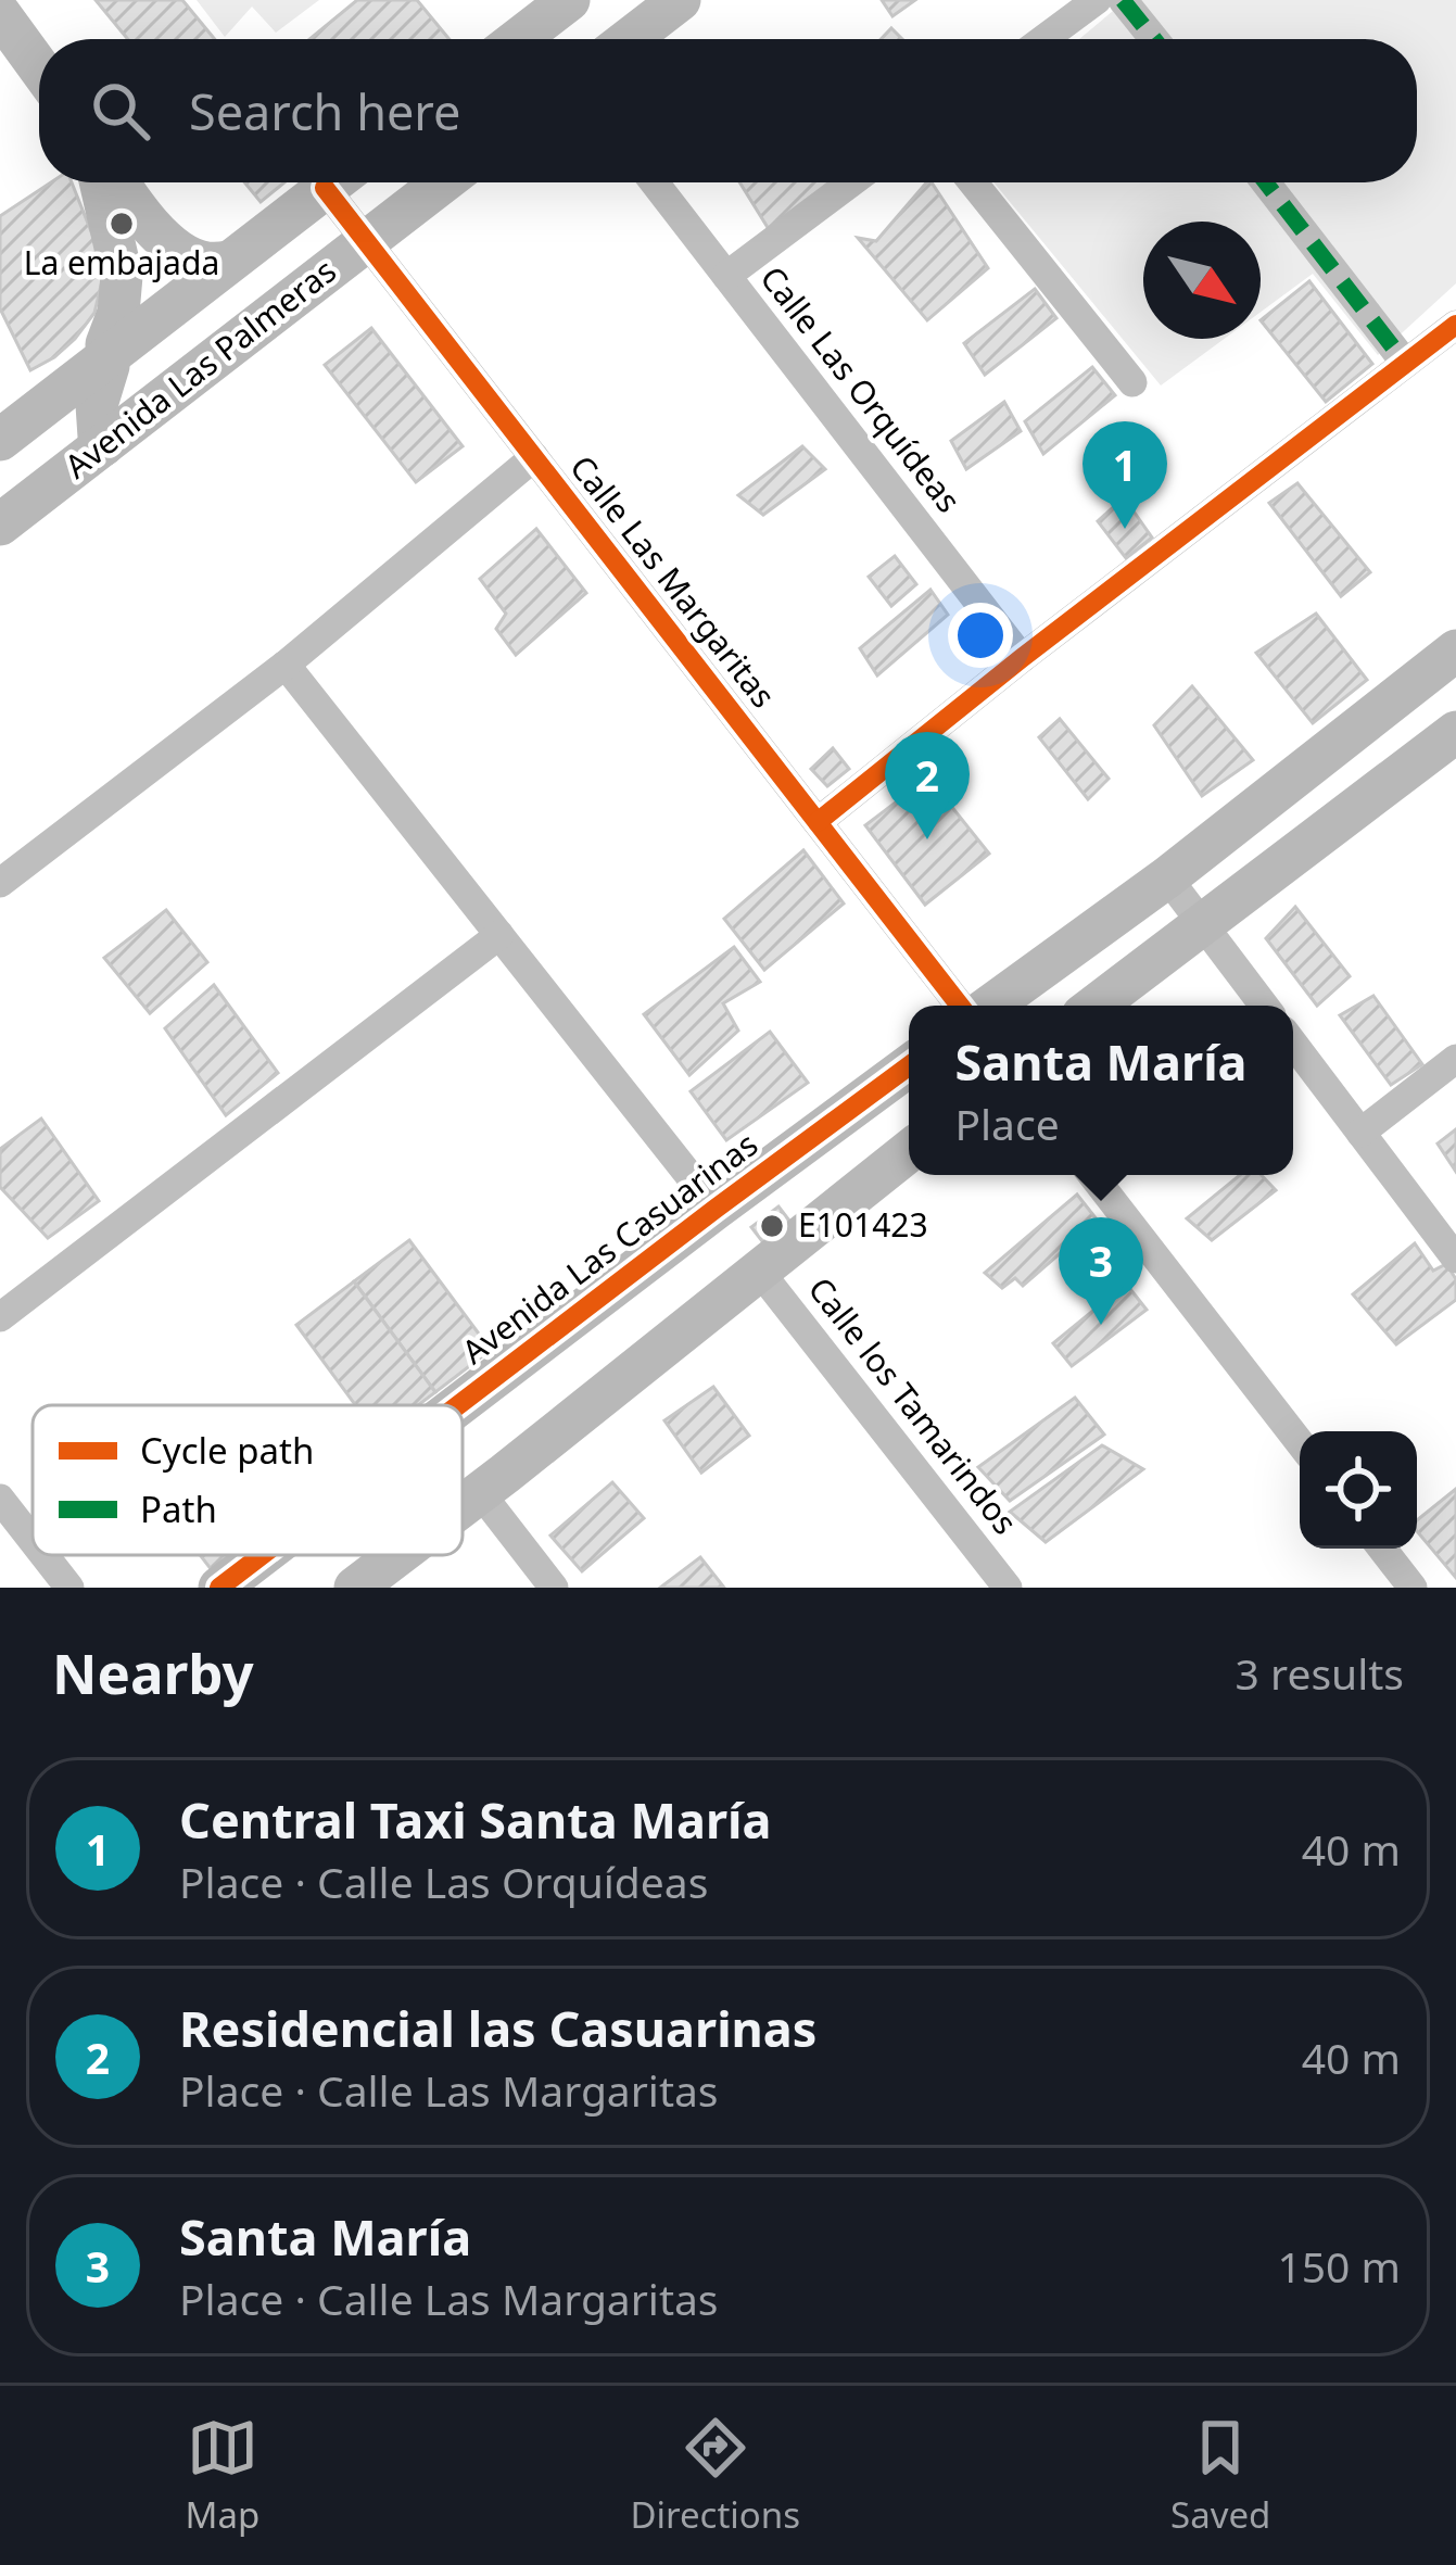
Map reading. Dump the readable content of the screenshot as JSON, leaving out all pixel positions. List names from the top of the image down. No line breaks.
{"streets":{"street":["Avenida Las Palmeras","Calle Las Orquídeas","Calle Las Margaritas","Avenida Las Casuarinas","Calle los Tamarindos"]},"crossings":[["Avenida Las Palmeras","Calle Las Margaritas"]],"places":["La embajada","E101423"],"legend":["Cycle path","Path"],"north":"bottom right","page":{"search":"Search here","pins":["1","2","3"],"popup":["Santa María","Place"],"heading":["Nearby","3 results"],"list":[{"mark":"1","name":"Central Taxi Santa María","note":"Place · Calle Las Orquídeas","value":"40 m"},{"mark":"2","name":"Residencial las Casuarinas","note":"Place · Calle Las Margaritas","value":"40 m"},{"mark":"3","name":"Santa María","note":"Place · Calle Las Margaritas","value":"150 m"}],"nav":["Map","Directions","Saved"]}}
